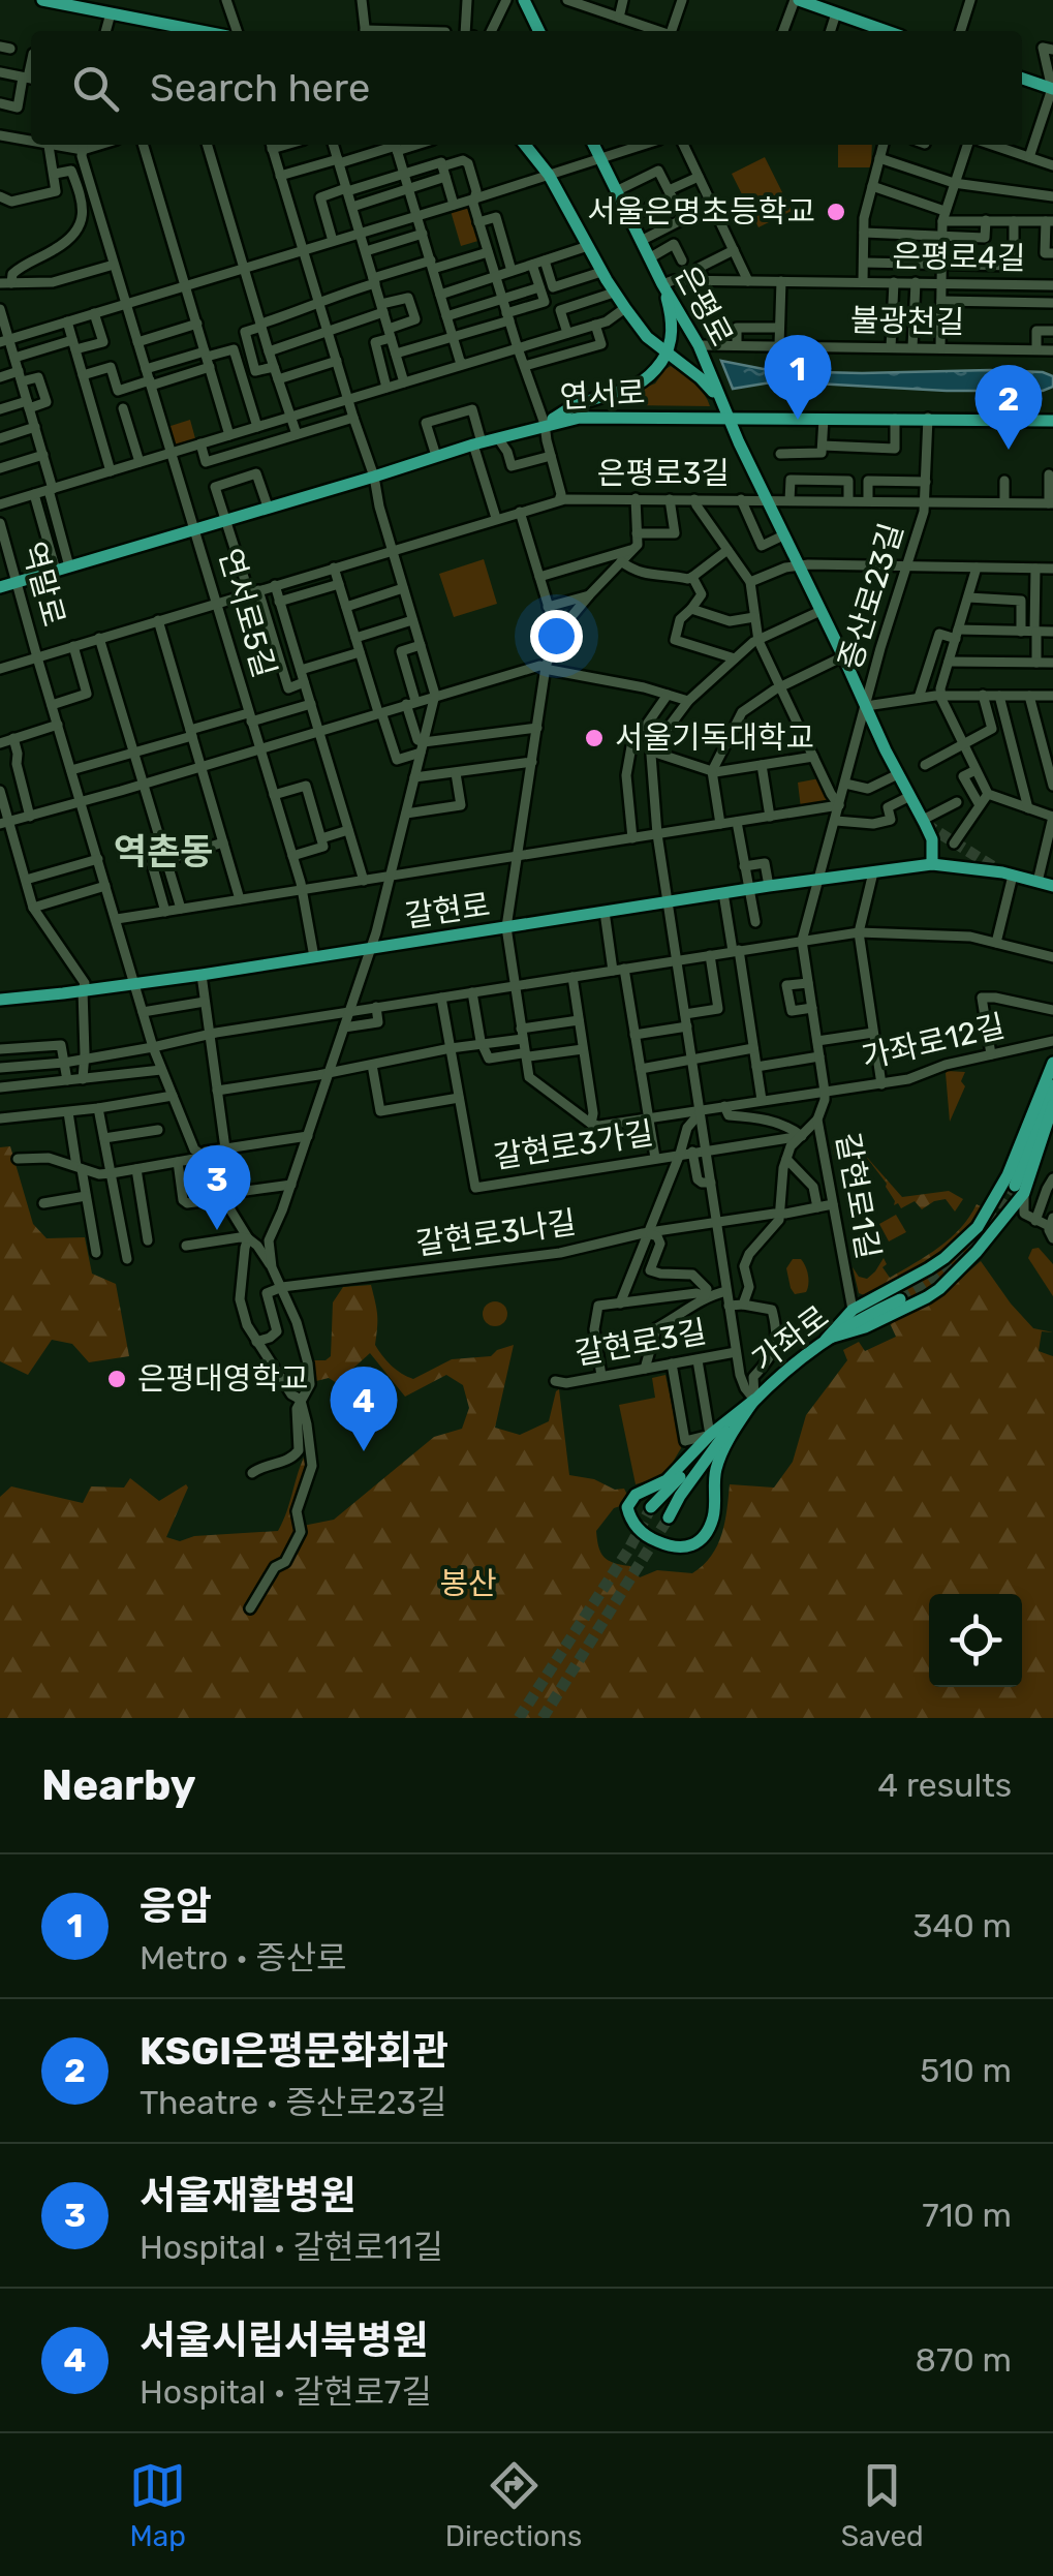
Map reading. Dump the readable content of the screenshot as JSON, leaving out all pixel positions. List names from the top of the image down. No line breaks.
{"streets":{"main road":["은평로","연서로","갈현로","가좌로"],"street":["은평로4길","불광천길","은평로3길","역말로","증산로23길","연서로5길","가좌로12길","갈현로3가길","갈현로1길","갈현로3나길","갈현로3길"]},"crossings":[["은평로4길","은평로"],["은평로","불광천길"],["은평로","연서로"],["은평로","은평로3길"],["은평로","증산로23길"],["은평로","갈현로"],["연서로","은평로3길"],["연서로","역말로"],["연서로","증산로23길"],["연서로","연서로5길"],["은평로3길","역말로"],["은평로3길","연서로5길"],["역말로","연서로5길"],["역말로","갈현로"],["역말로","갈현로3나길"],["연서로5길","갈현로"],["갈현로","갈현로1길"],["갈현로","갈현로3길"],["가좌로12길","갈현로1길"],["갈현로3가길","갈현로3나길"],["갈현로3가길","갈현로3길"],["갈현로1길","갈현로3길"],["갈현로3나길","갈현로3길"],["가좌로","갈현로3길"]],"districts":["역촌동"],"parks":["봉산"],"places":["서울은명초등학교","서울기독대학교","은평대영학교"],"page":{"search":"Search here","pins":["1","2","3","4"],"heading":["Nearby","4 results"],"list":[{"mark":"1","name":"응암","note":"Metro · 증산로","value":"340 m"},{"mark":"2","name":"KSGI은평문화회관","note":"Theatre · 증산로23길","value":"510 m"},{"mark":"3","name":"서울재활병원","note":"Hospital · 갈현로11길","value":"710 m"},{"mark":"4","name":"서울시립서북병원","note":"Hospital · 갈현로7길","value":"870 m"}],"nav":["Map","Directions","Saved"]}}
